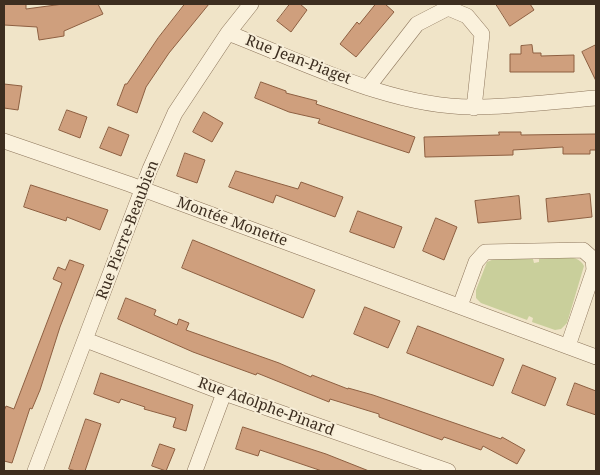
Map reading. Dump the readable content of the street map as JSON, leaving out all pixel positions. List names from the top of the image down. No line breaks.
{"streets":{"street":["Rue Jean-Piaget","Montée Monette","Rue Pierre-Beaubien","Rue Adolphe-Pinard"]},"crossings":[["Rue Jean-Piaget","Rue Pierre-Beaubien"],["Montée Monette","Rue Pierre-Beaubien"],["Rue Pierre-Beaubien","Rue Adolphe-Pinard"]]}
